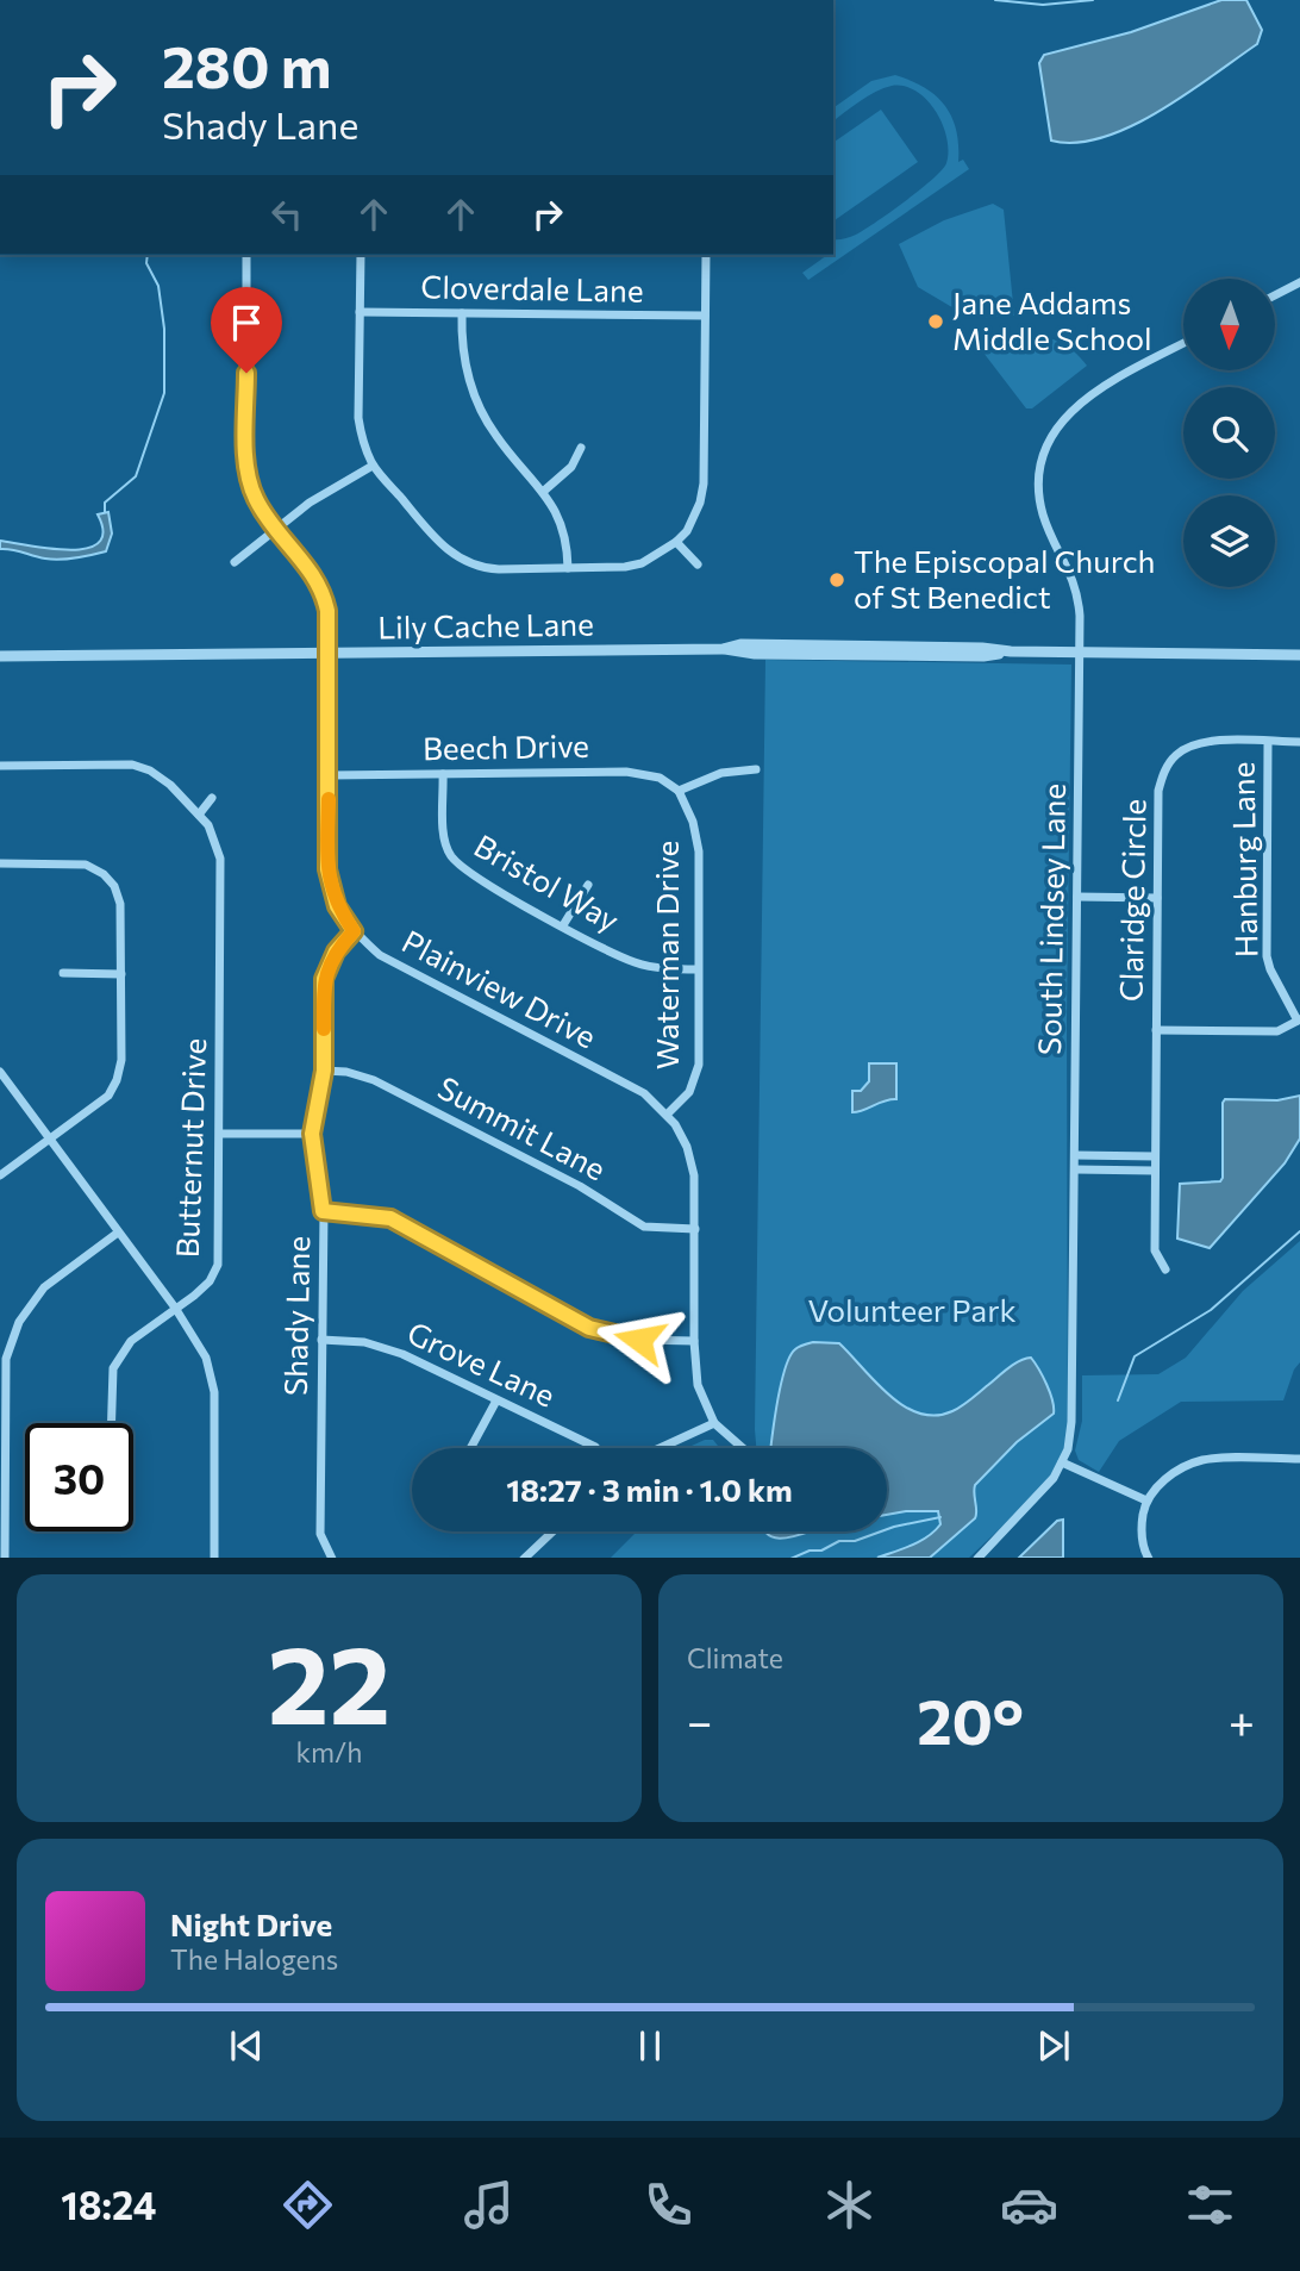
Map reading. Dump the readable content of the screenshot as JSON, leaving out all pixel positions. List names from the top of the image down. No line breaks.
{"streets":{"street":["Cloverdale Lane","Lily Cache Lane","Beech Drive","Hanburg Lane","Bristol Way","Claridge Circle","South Lindsey Lane","Waterman Drive","Plainview Drive","Summit Lane","Butternut Drive","Shady Lane","Grove Lane"]},"crossings":[["Lily Cache Lane","South Lindsey Lane"],["Lily Cache Lane","Plainview Drive"],["Beech Drive","Bristol Way"],["Beech Drive","Waterman Drive"],["Beech Drive","Plainview Drive"],["Hanburg Lane","Claridge Circle"],["Bristol Way","Waterman Drive"],["Waterman Drive","Plainview Drive"],["Plainview Drive","Summit Lane"],["Plainview Drive","Shady Lane"],["Summit Lane","Shady Lane"],["Shady Lane","Grove Lane"]],"parks":["Volunteer Park"],"places":["Jane Addams Middle School","The Episcopal Church of St Benedict"],"north":"bottom","page":{"turn":["280 m","Shady Lane"],"limit":"30","trip":"18:27 · 3 min · 1.0 km","tile":[["22","km/h"],"Climate"],"heat":["−","20°","+"],"song":["Night Drive","The Halogens"],"tabs":"18:24"}}
